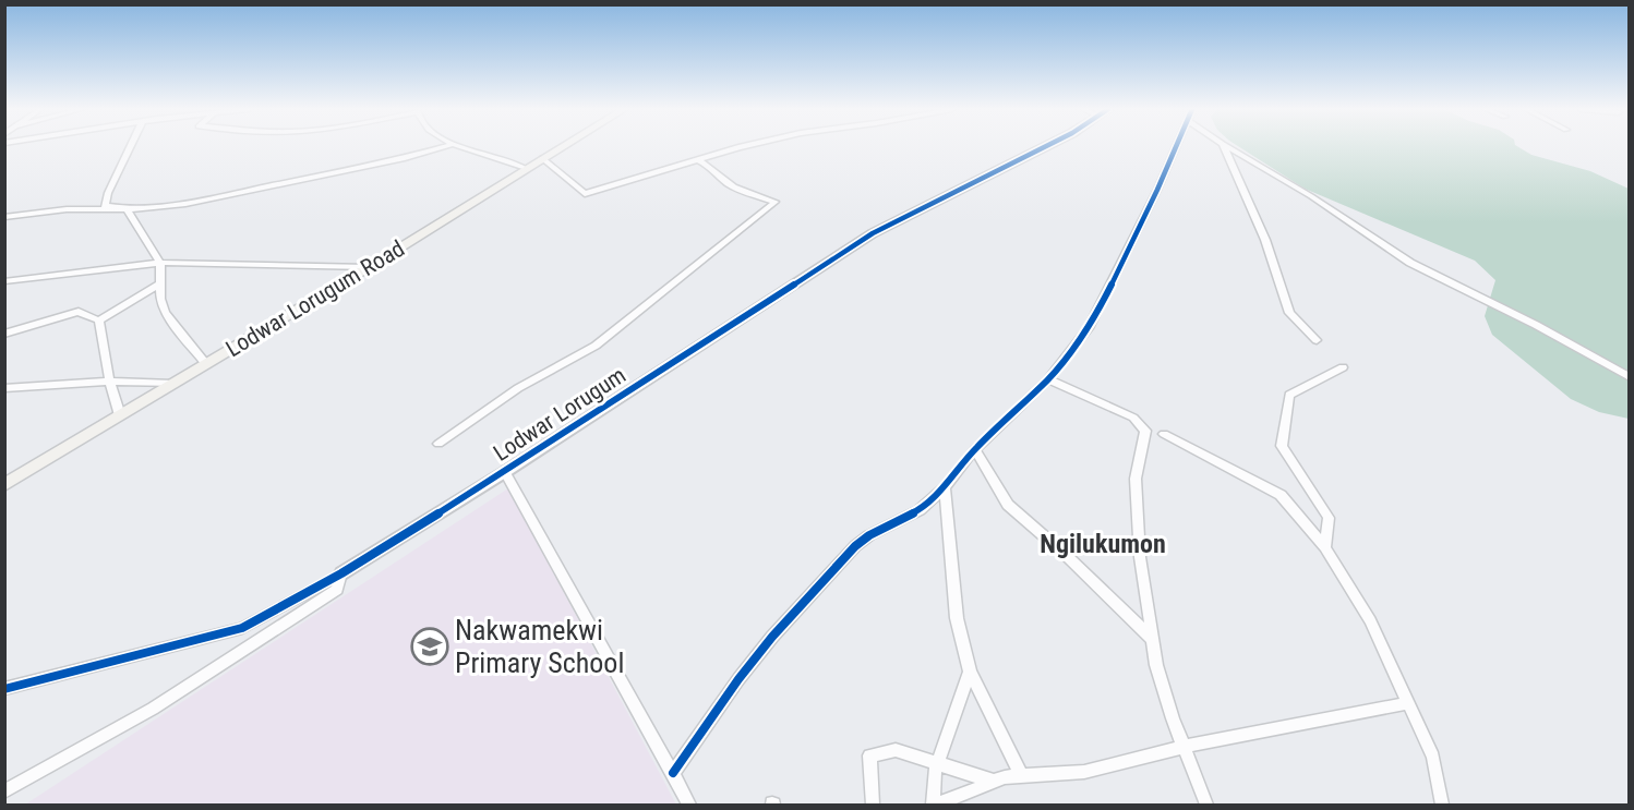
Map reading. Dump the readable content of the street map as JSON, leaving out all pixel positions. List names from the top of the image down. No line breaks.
{"streets":{"main road":["Lodwar Lorugum Road"],"street":["Lodwar Lorugum"]},"districts":["Ngilukumon"],"places":{"school or university":["Nakwamekwi Primary School"]}}
